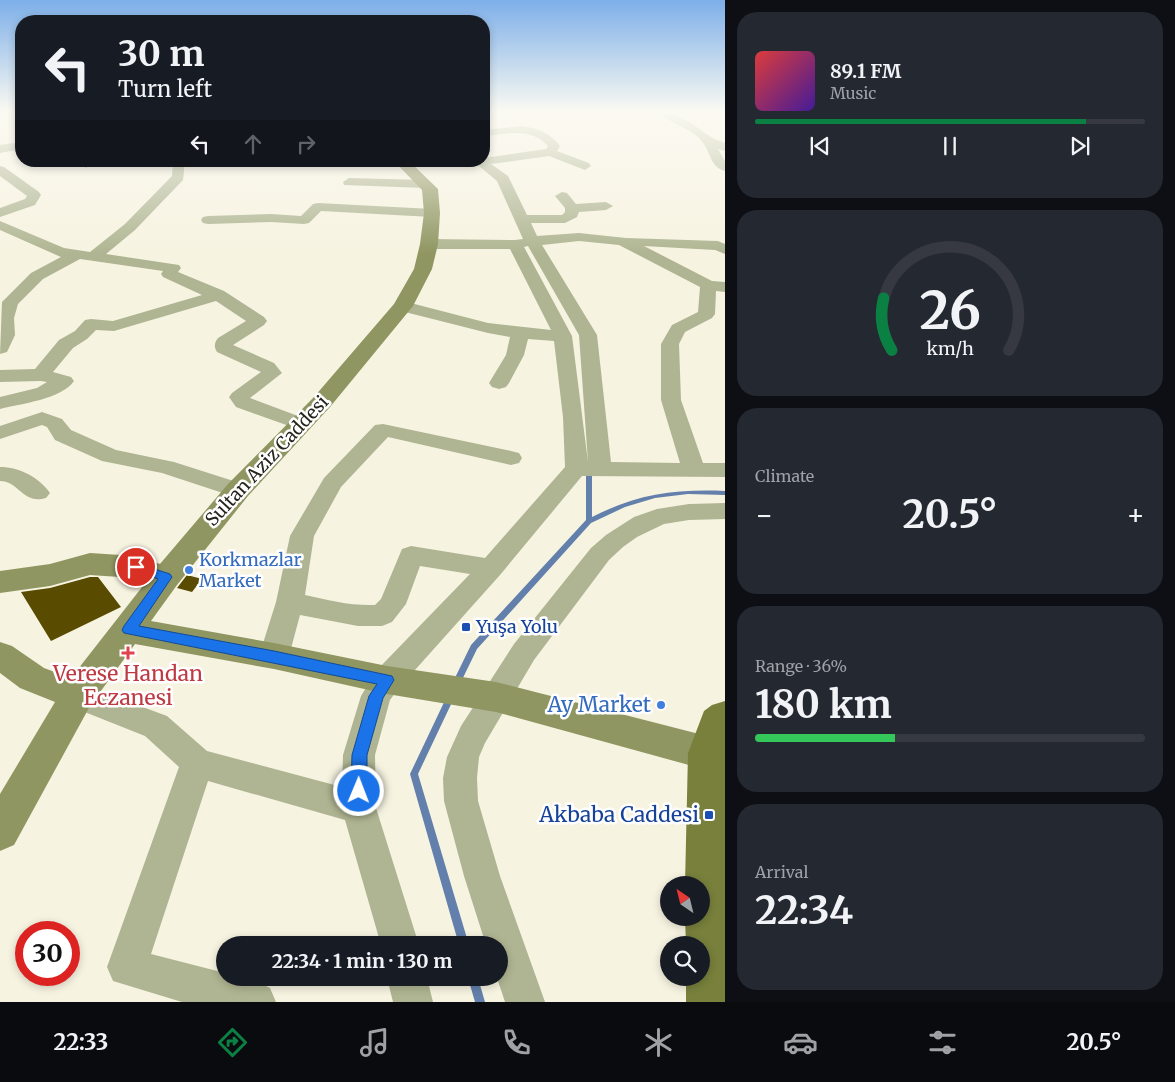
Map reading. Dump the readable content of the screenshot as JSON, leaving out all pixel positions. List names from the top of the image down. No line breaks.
{"streets":{"street":["Sultan Aziz Caddesi"]},"places":{"other":["Korkmazlar Market","Ay Market"],"transit":["Yuşa Yolu","Akbaba Caddesi"],"health":["Verese Handan Eczanesi"]},"north":"top left","page":{"turn":["30 m","Turn left"],"song":["89.1 FM","Music"],"tile":["Climate",["Range · 36%","180 km"],["Arrival","22:34"]],"heat":["−","20.5°","+"],"limit":"30","trip":"22:34 · 1 min · 130 m","tabs":["22:33","20.5°"],"gauge":["26","km/h"]}}
